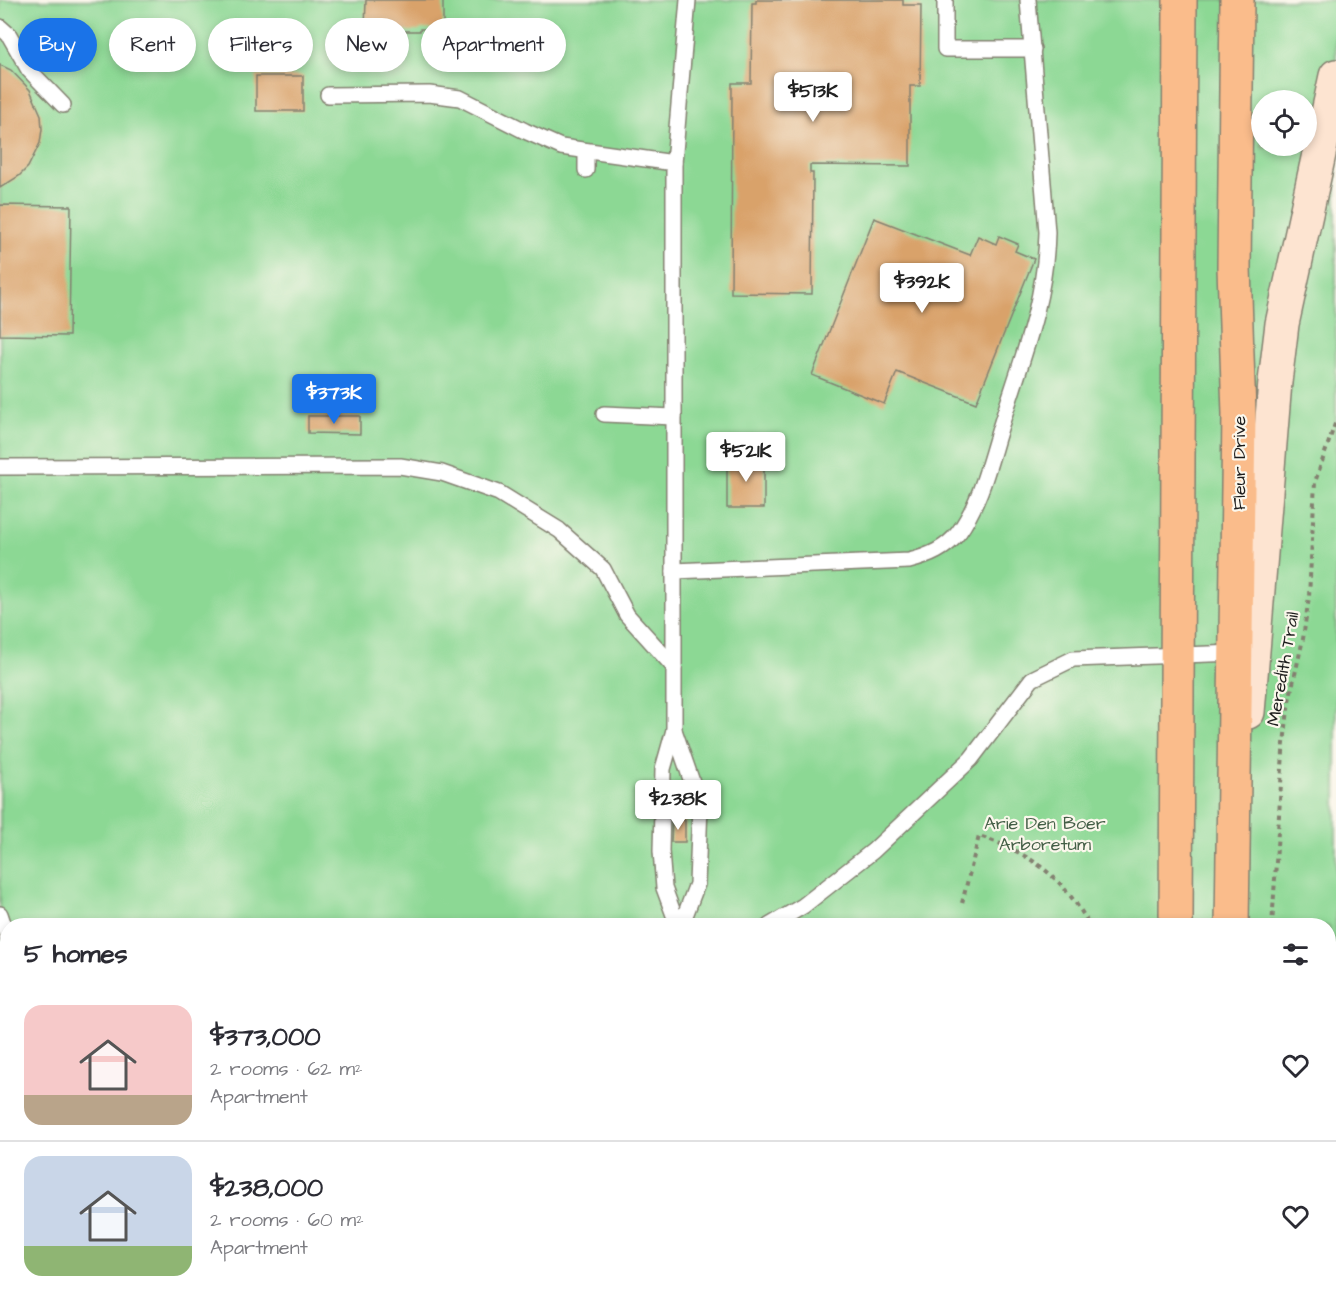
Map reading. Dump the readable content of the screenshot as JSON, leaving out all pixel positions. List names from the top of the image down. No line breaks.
{"streets":{"main road":["Fleur Drive"],"path":["Meredith Trail"]},"parks":["Arie Den Boer Arboretum"],"page":{"chip":["Buy","Rent","Filters","New","Apartment"],"price":["$513K","$392K","$373K","$521K","$238K"],"heading":"5 homes","list":[{"name":"$373,000","note":"2 rooms · 62 m² · Apartment"},{"name":"$238,000","note":"2 rooms · 60 m² · Apartment"}]}}
